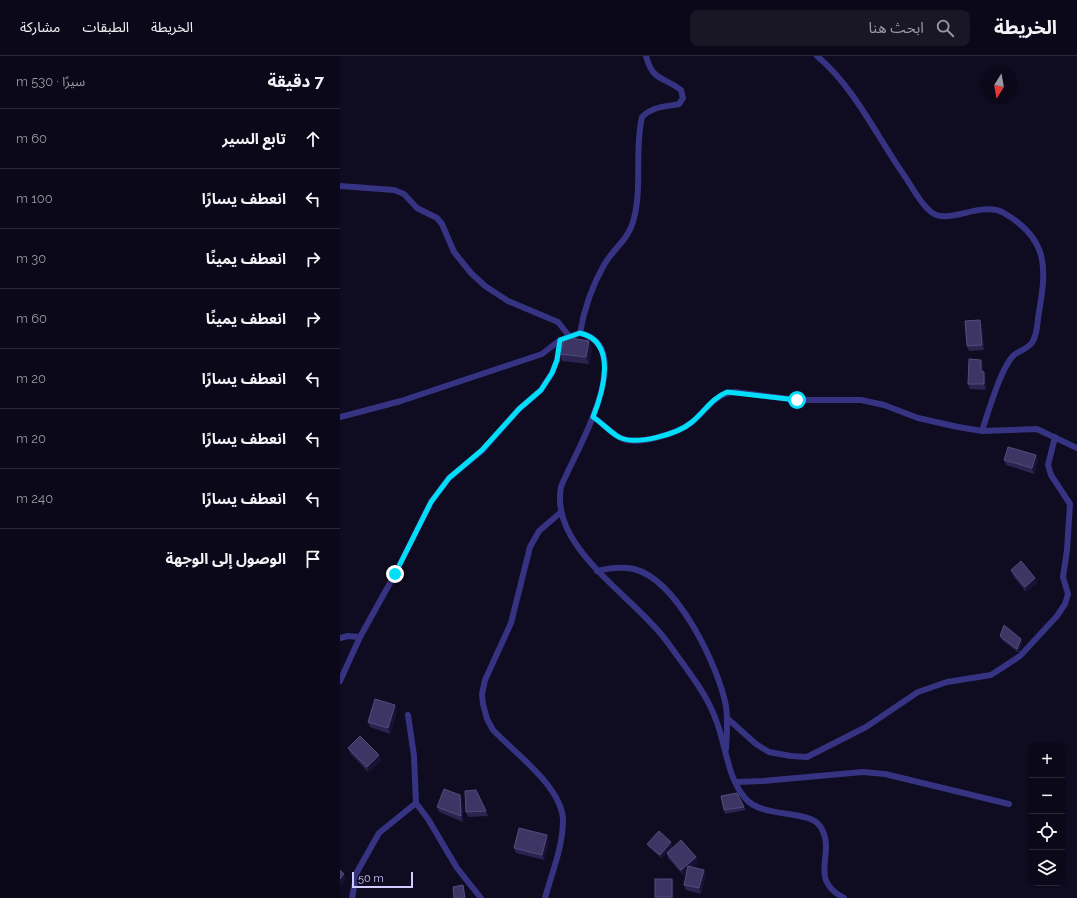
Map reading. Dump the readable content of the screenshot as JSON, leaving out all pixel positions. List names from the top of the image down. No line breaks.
{"scale_bar":"50 m","north":"bottom","page":{"header":"الخريطة","search":"ابحث هنا","nav":["الخريطة","الطبقات","مشاركة"],"heading":["7 دقيقة","سيرًا · 530 m"],"list":[["تابع السير","60 m"],["انعطف يسارًا","100 m"],["انعطف يمينًا","30 m"],["انعطف يمينًا","60 m"],["انعطف يسارًا","20 m"],["انعطف يسارًا","20 m"],["انعطف يسارًا","240 m"],"الوصول إلى الوجهة"],"map_buttons":["+","−"],"scale":"50 m"}}
